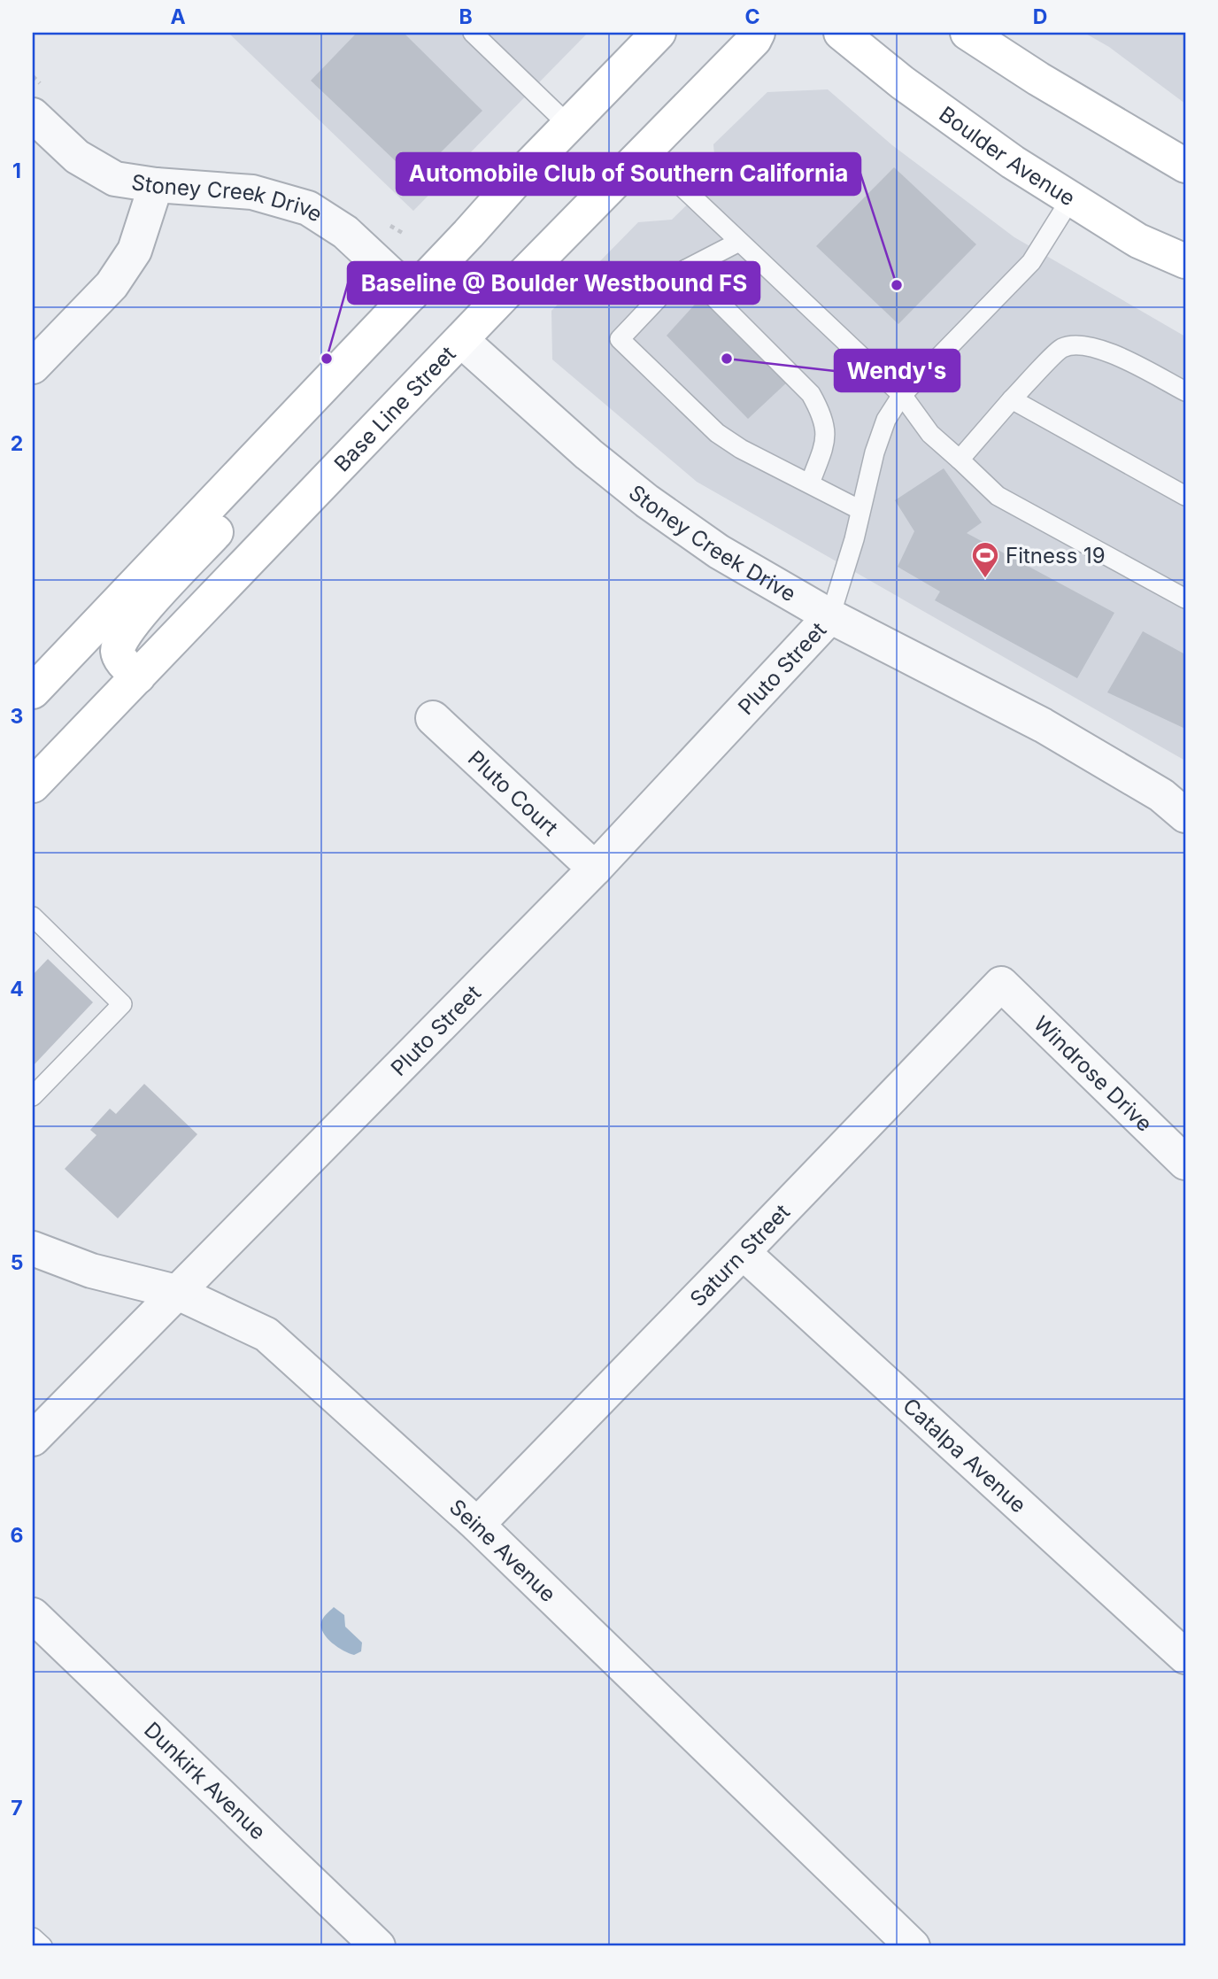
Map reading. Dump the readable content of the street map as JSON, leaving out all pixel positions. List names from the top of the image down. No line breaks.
{"streets":{"main road":["Boulder Avenue","Base Line Street"],"street":["Stoney Creek Drive","Pluto Street","Pluto Court","Windrose Drive","Saturn Street","Catalpa Avenue","Seine Avenue","Dunkirk Avenue"]},"crossings":[["Stoney Creek Drive","Base Line Street"],["Stoney Creek Drive","Pluto Street"],["Pluto Street","Pluto Court"],["Pluto Street","Seine Avenue"],["Windrose Drive","Saturn Street"],["Saturn Street","Catalpa Avenue"],["Saturn Street","Seine Avenue"]],"places":{"other":["Automobile Club of Southern California","Baseline @ Boulder Westbound FS","Wendy's"],"sports":["Fitness 19"]},"grid":{"columns":["A","B","C","D"],"rows":["1","2","3","4","5","6","7"]}}
